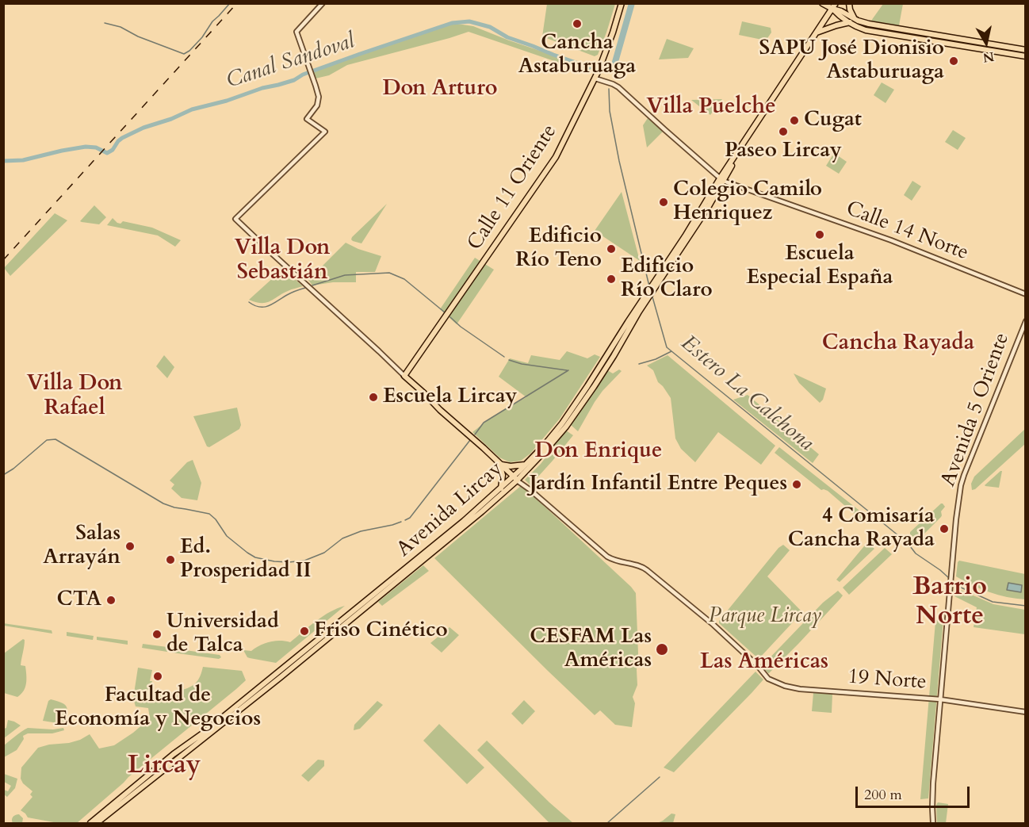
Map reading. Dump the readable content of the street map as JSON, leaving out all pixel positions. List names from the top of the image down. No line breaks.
{"streets":{"main road":["Calle 11 Oriente","Avenida Lircay"],"street":["Calle 14 Norte","Avenida 5 Oriente","19 Norte"]},"crossings":[["Calle 14 Norte","Avenida Lircay"],["Avenida 5 Oriente","19 Norte"],["Avenida Lircay","19 Norte"]],"districts":["Don Arturo","Villa Puelche","Villa Don Sebastián","Cancha Rayada","Villa Don Rafael","Don Enrique","Barrio Norte","Las Américas","Lircay"],"water":["Canal Sandoval","Estero La Calchona"],"parks":["Parque Lircay"],"places":["Cancha Astaburuaga","SAPU José Dionisio Astaburuaga","Cugat","Paseo Lircay","Colegio Camilo Henriquez","Escuela Especial España","Edificio Río Teno","Edificio Río Claro","Escuela Lircay","Jardín Infantil Entre Peques","4 Comisaría Cancha Rayada","Salas Arrayán","Ed. Prosperidad II","CTA","Friso Cinético","Universidad de Talca","CESFAM Las Américas","Facultad de Economía y Negocios"],"scale_bar":"200 m","north":"bottom"}
